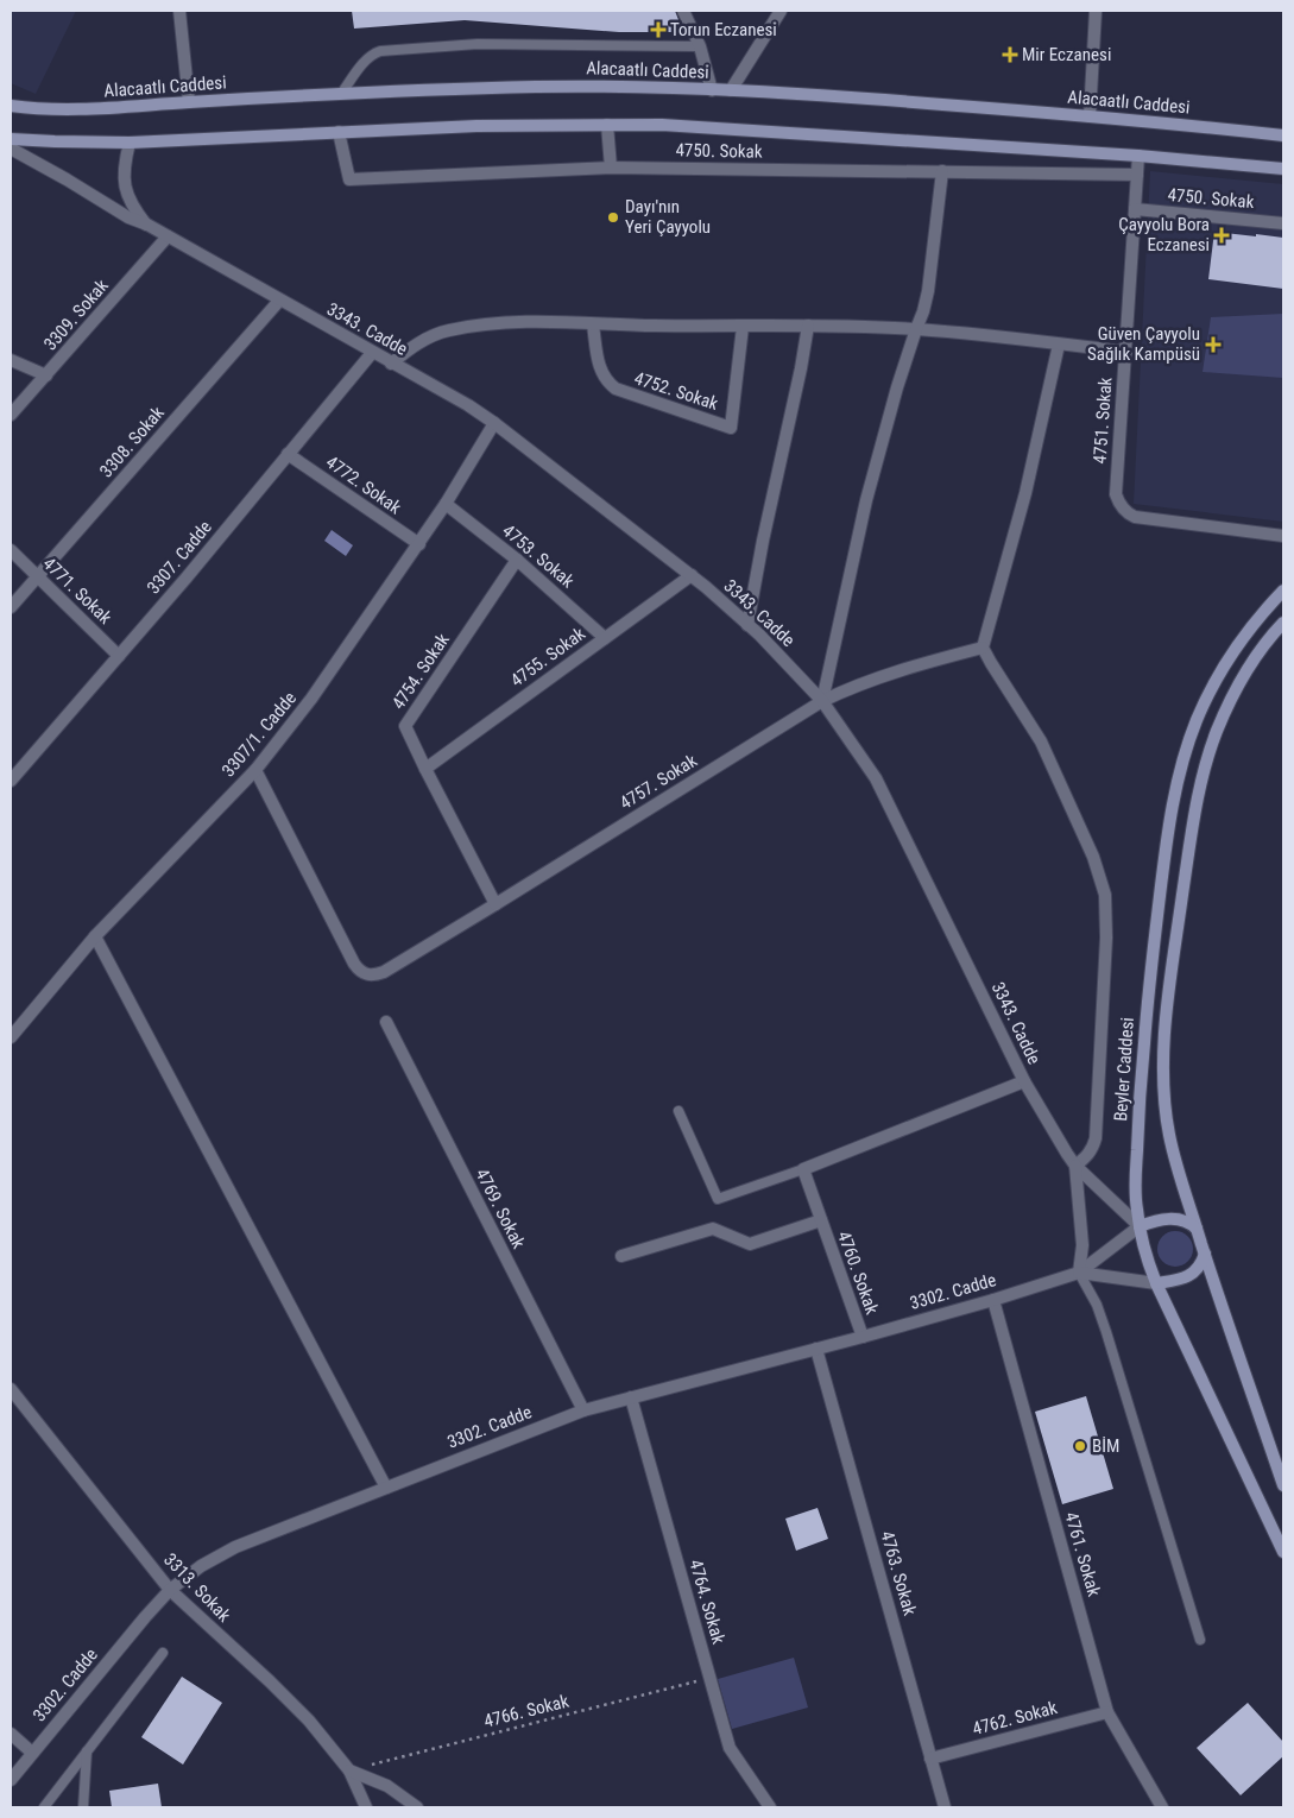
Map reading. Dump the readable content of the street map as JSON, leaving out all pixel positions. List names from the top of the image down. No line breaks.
{"streets":{"main road":["Alacaatlı Caddesi","Beyler Caddesi"],"street":["4750. Sokak","3309. Sokak","3343. Cadde","4752. Sokak","4751. Sokak","3308. Sokak","4772. Sokak","4753. Sokak","3307. Cadde","4771. Sokak","4755. Sokak","4754. Sokak","3307/1. Cadde","4757. Sokak","4769. Sokak","4760. Sokak","3302. Cadde","4761. Sokak","4763. Sokak","3313. Sokak","4764. Sokak","4762. Sokak"],"path":["4766. Sokak"]},"crossings":[["4750. Sokak","4751. Sokak"],["3309. Sokak","3343. Cadde"],["3343. Cadde","3308. Sokak"],["3343. Cadde","3307. Cadde"],["3343. Cadde","4755. Sokak"],["3343. Cadde","3307/1. Cadde"],["3343. Cadde","4757. Sokak"],["3343. Cadde","Beyler Caddesi"],["3343. Cadde","3302. Cadde"],["3308. Sokak","4771. Sokak"],["4772. Sokak","3307. Cadde"],["4772. Sokak","3307/1. Cadde"],["4753. Sokak","4755. Sokak"],["4753. Sokak","4754. Sokak"],["4753. Sokak","3307/1. Cadde"],["3307. Cadde","4771. Sokak"],["4755. Sokak","4754. Sokak"],["4754. Sokak","4757. Sokak"],["3307/1. Cadde","4757. Sokak"],["Beyler Caddesi","3302. Cadde"],["4769. Sokak","3302. Cadde"],["4760. Sokak","3302. Cadde"],["3302. Cadde","4761. Sokak"],["3302. Cadde","4763. Sokak"],["3302. Cadde","3313. Sokak"],["3302. Cadde","4764. Sokak"],["4761. Sokak","4762. Sokak"],["4763. Sokak","4762. Sokak"],["3313. Sokak","4766. Sokak"],["4764. Sokak","4766. Sokak"]],"places":{"health":["Torun Eczanesi","Mir Eczanesi","Çayyolu Bora Eczanesi","Güven Çayyolu Sağlık Kampüsü"],"other":["Dayı'nın Yeri Çayyolu","BİM"]}}
